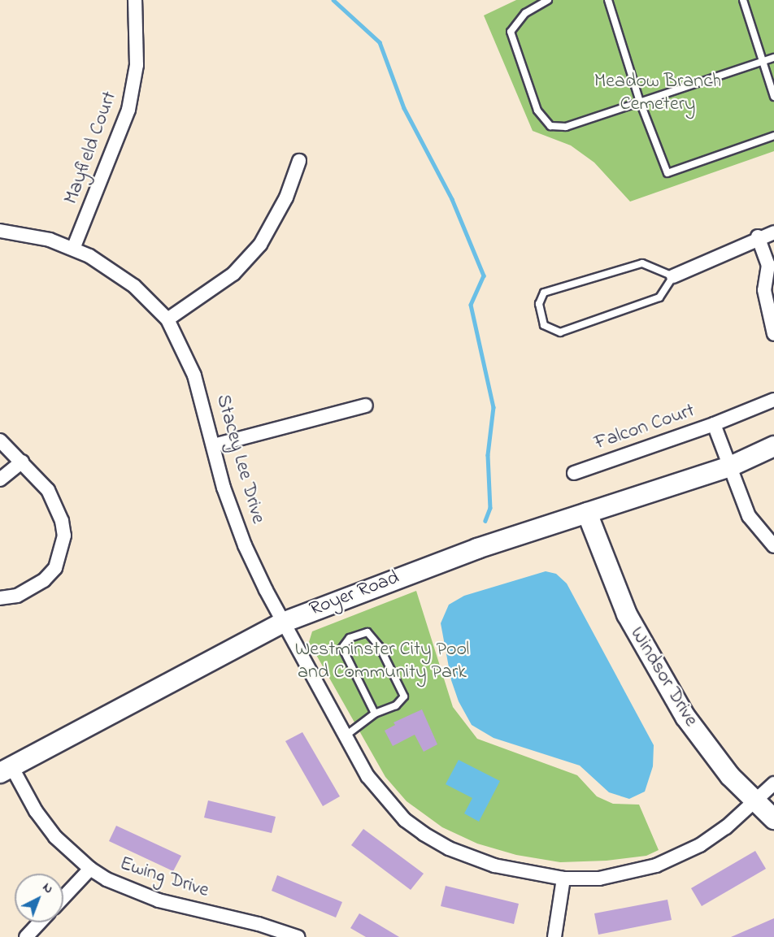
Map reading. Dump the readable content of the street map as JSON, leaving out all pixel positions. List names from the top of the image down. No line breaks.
{"streets":{"street":["Mayfield Court","Falcon Court","Stacey Lee Drive","Royer Road","Windsor Drive","Ewing Drive"]},"crossings":[["Mayfield Court","Stacey Lee Drive"],["Falcon Court","Royer Road"],["Stacey Lee Drive","Royer Road"],["Stacey Lee Drive","Windsor Drive"],["Royer Road","Windsor Drive"],["Royer Road","Ewing Drive"]],"parks":["Meadow Branch Cemetery","Westminster City Pool and Community Park"],"north":"top right"}
